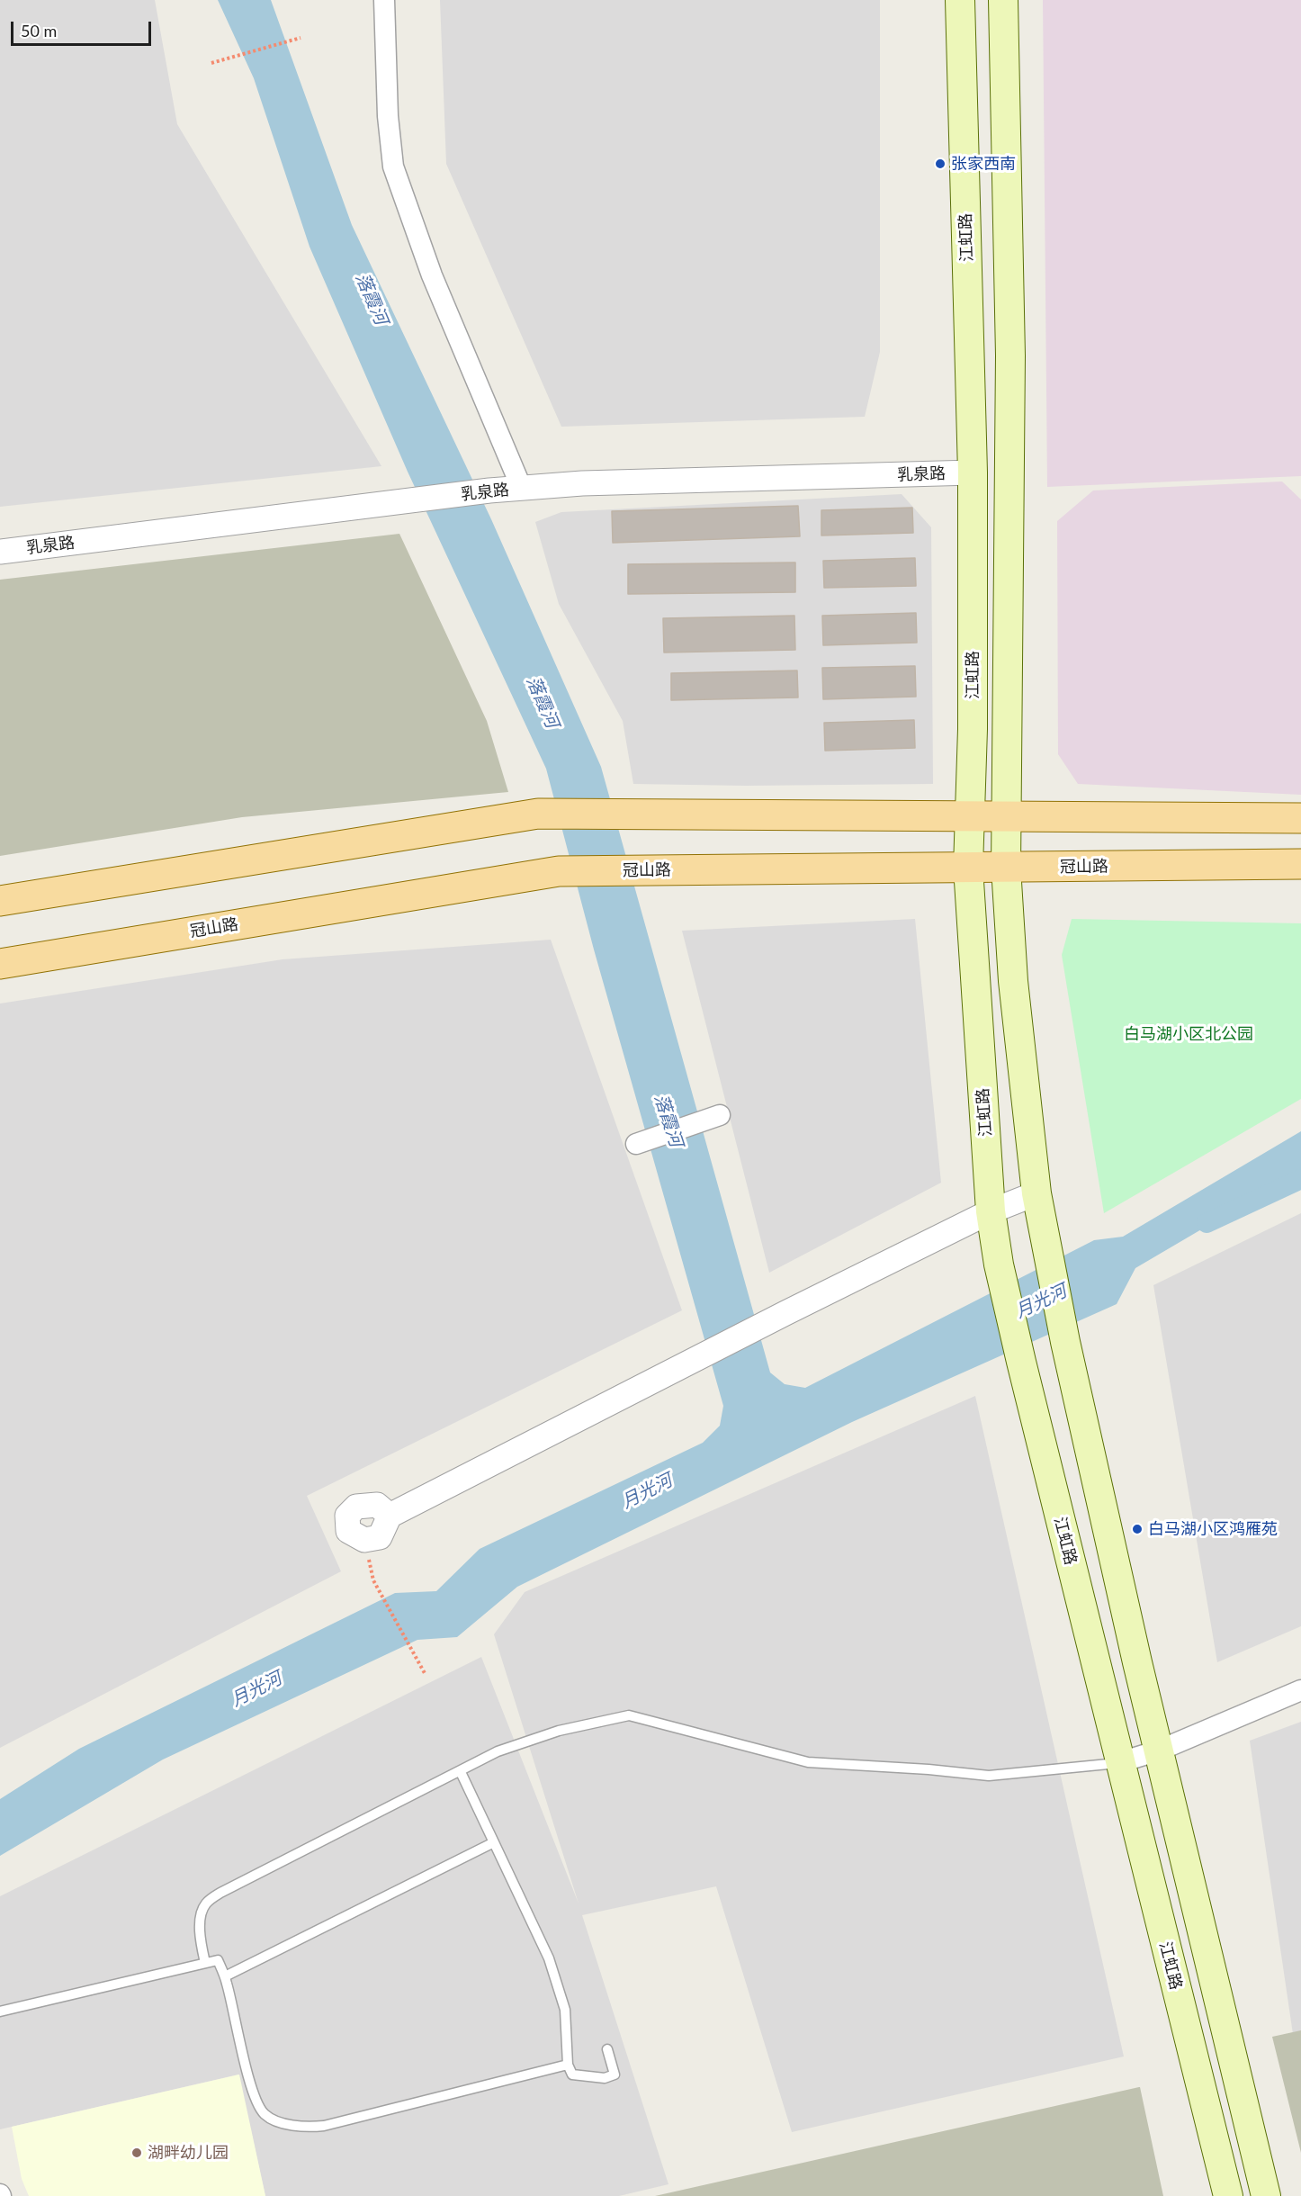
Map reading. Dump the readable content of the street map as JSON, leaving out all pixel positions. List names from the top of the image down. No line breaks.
{"streets":{"main road":["江虹路","冠山路"],"street":["乳泉路"]},"crossings":[["江虹路","乳泉路"],["江虹路","冠山路"]],"water":["落霞河","月光河"],"parks":["白马湖小区北公园"],"places":["张家西南","白马湖小区鸿雁苑","湖畔幼儿园"],"scale_bar":"50 m"}
